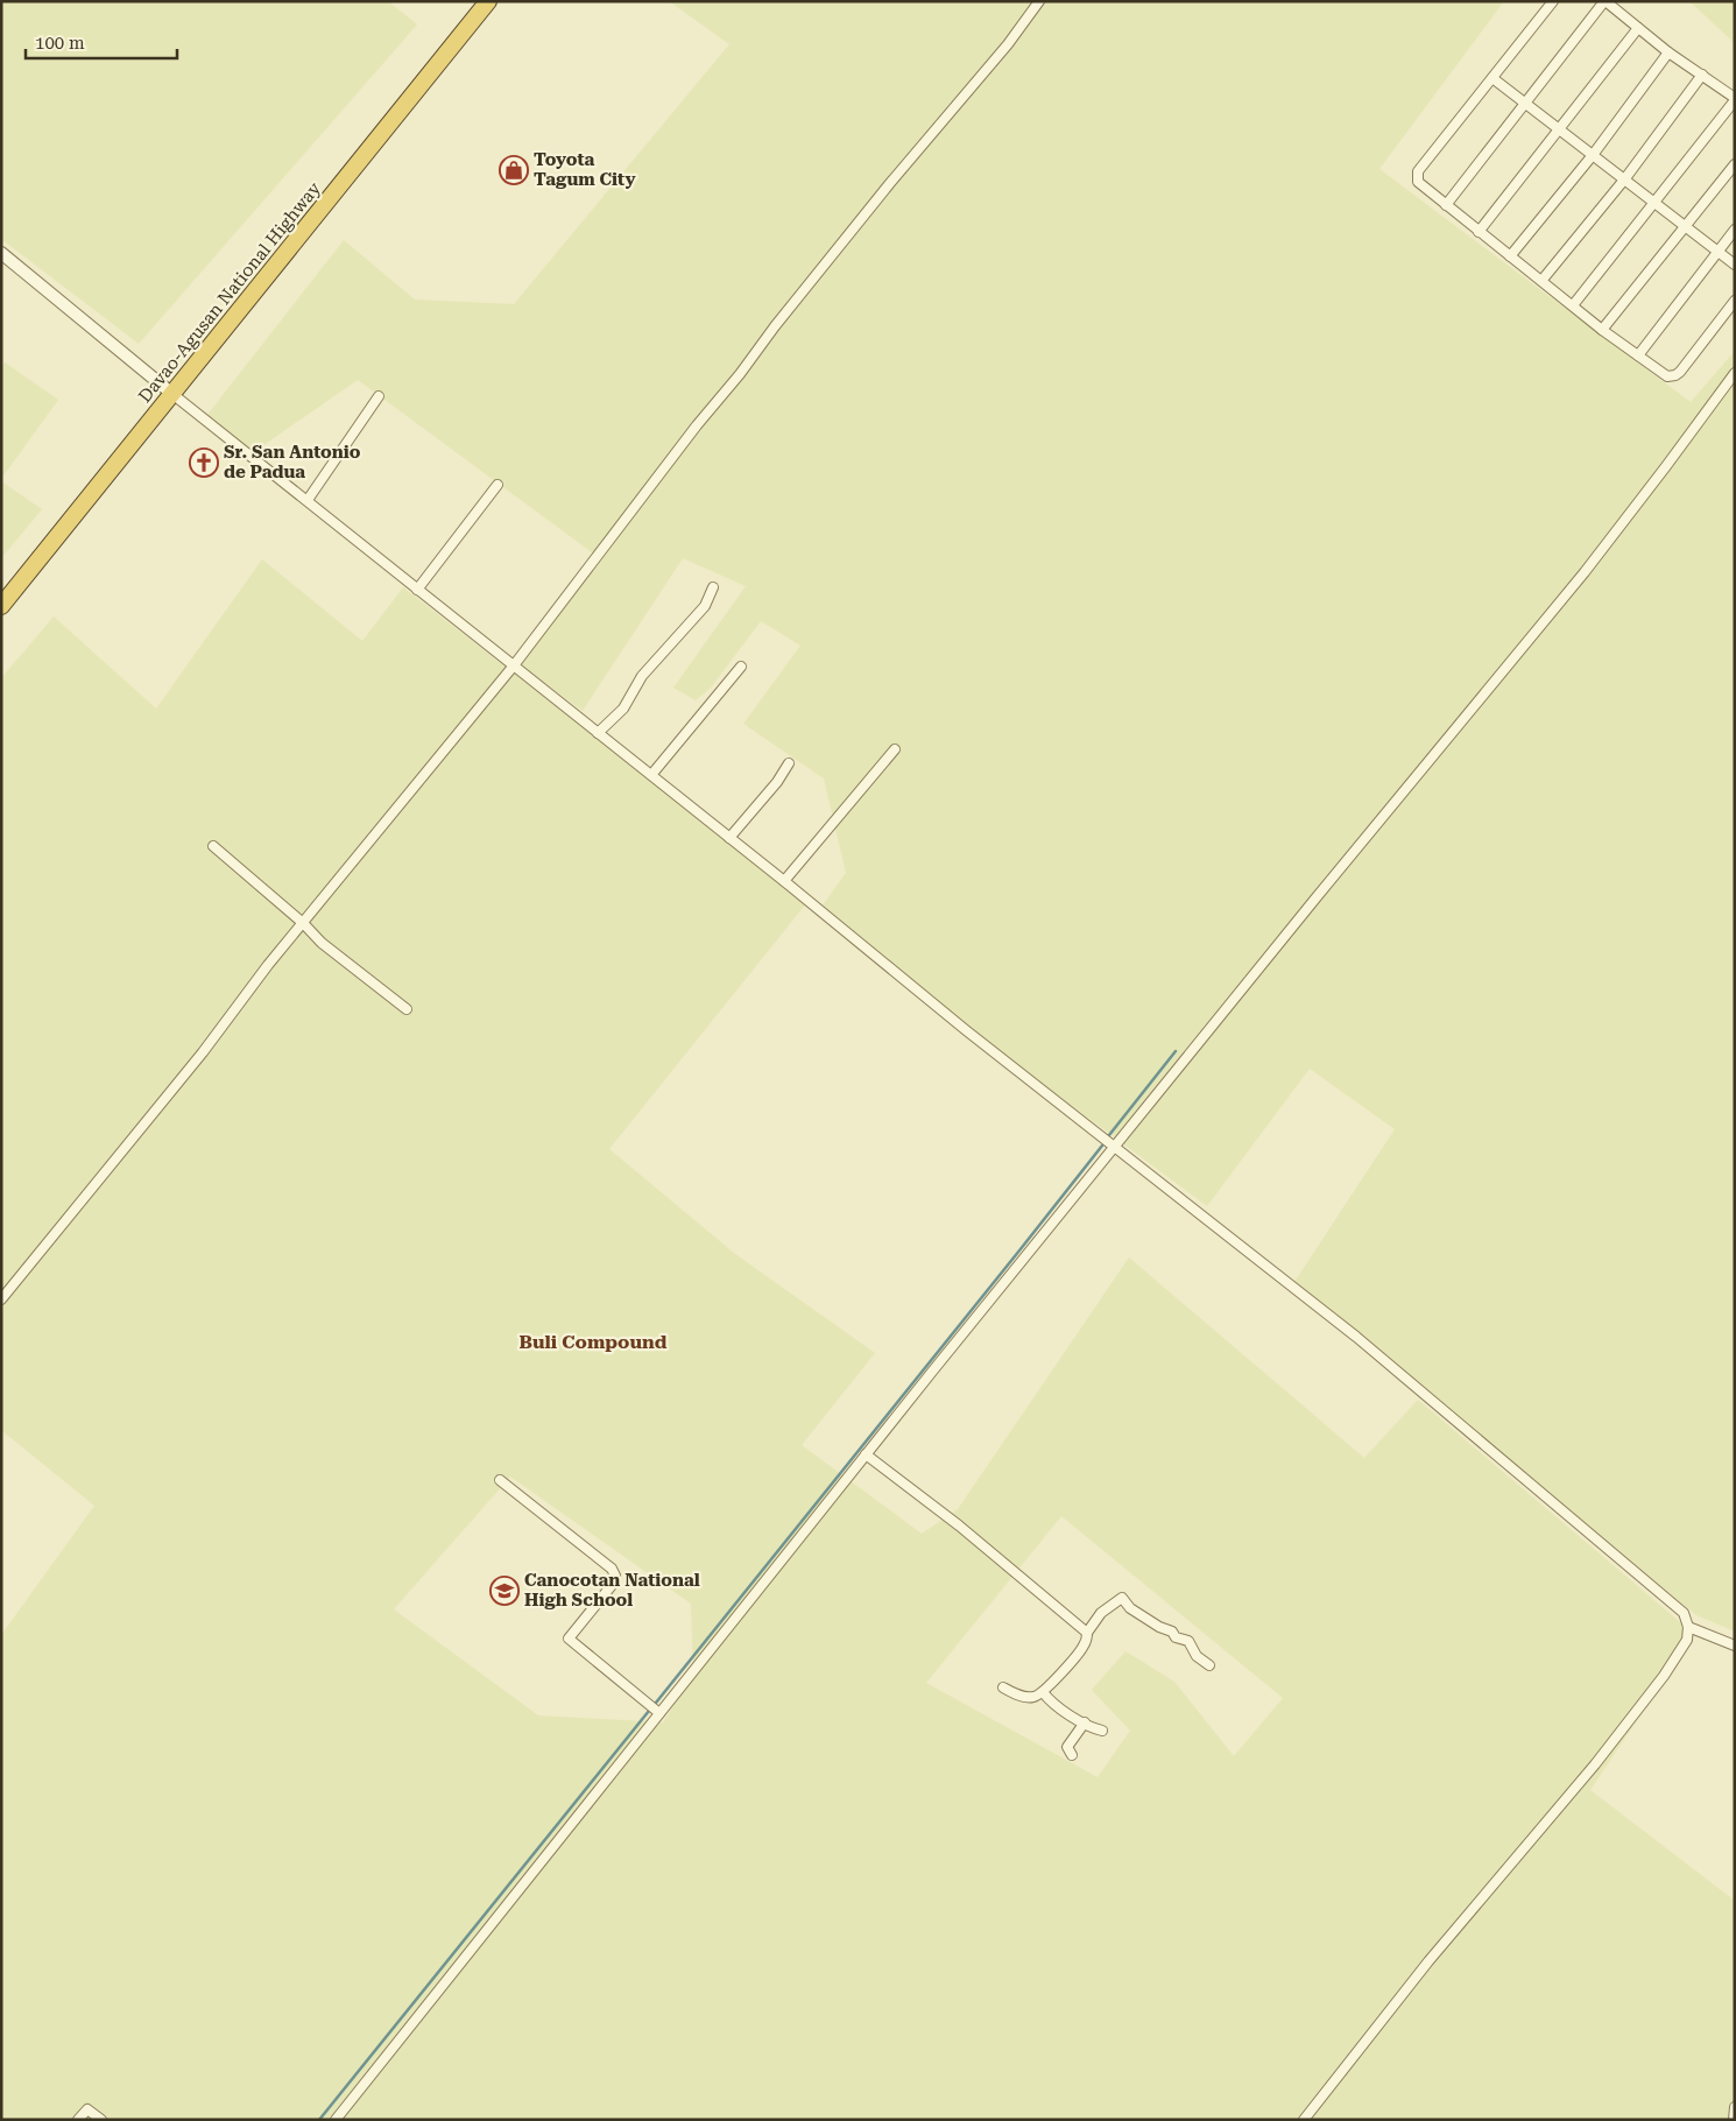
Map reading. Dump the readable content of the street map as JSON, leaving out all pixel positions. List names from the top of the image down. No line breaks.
{"streets":{"highway":["Davao-Agusan National Highway"]},"districts":["Buli Compound"],"places":{"shop":["Toyota Tagum City"],"church":["Sr. San Antonio de Padua"],"school or university":["Canocotan National High School"]},"scale_bar":"100 m"}
